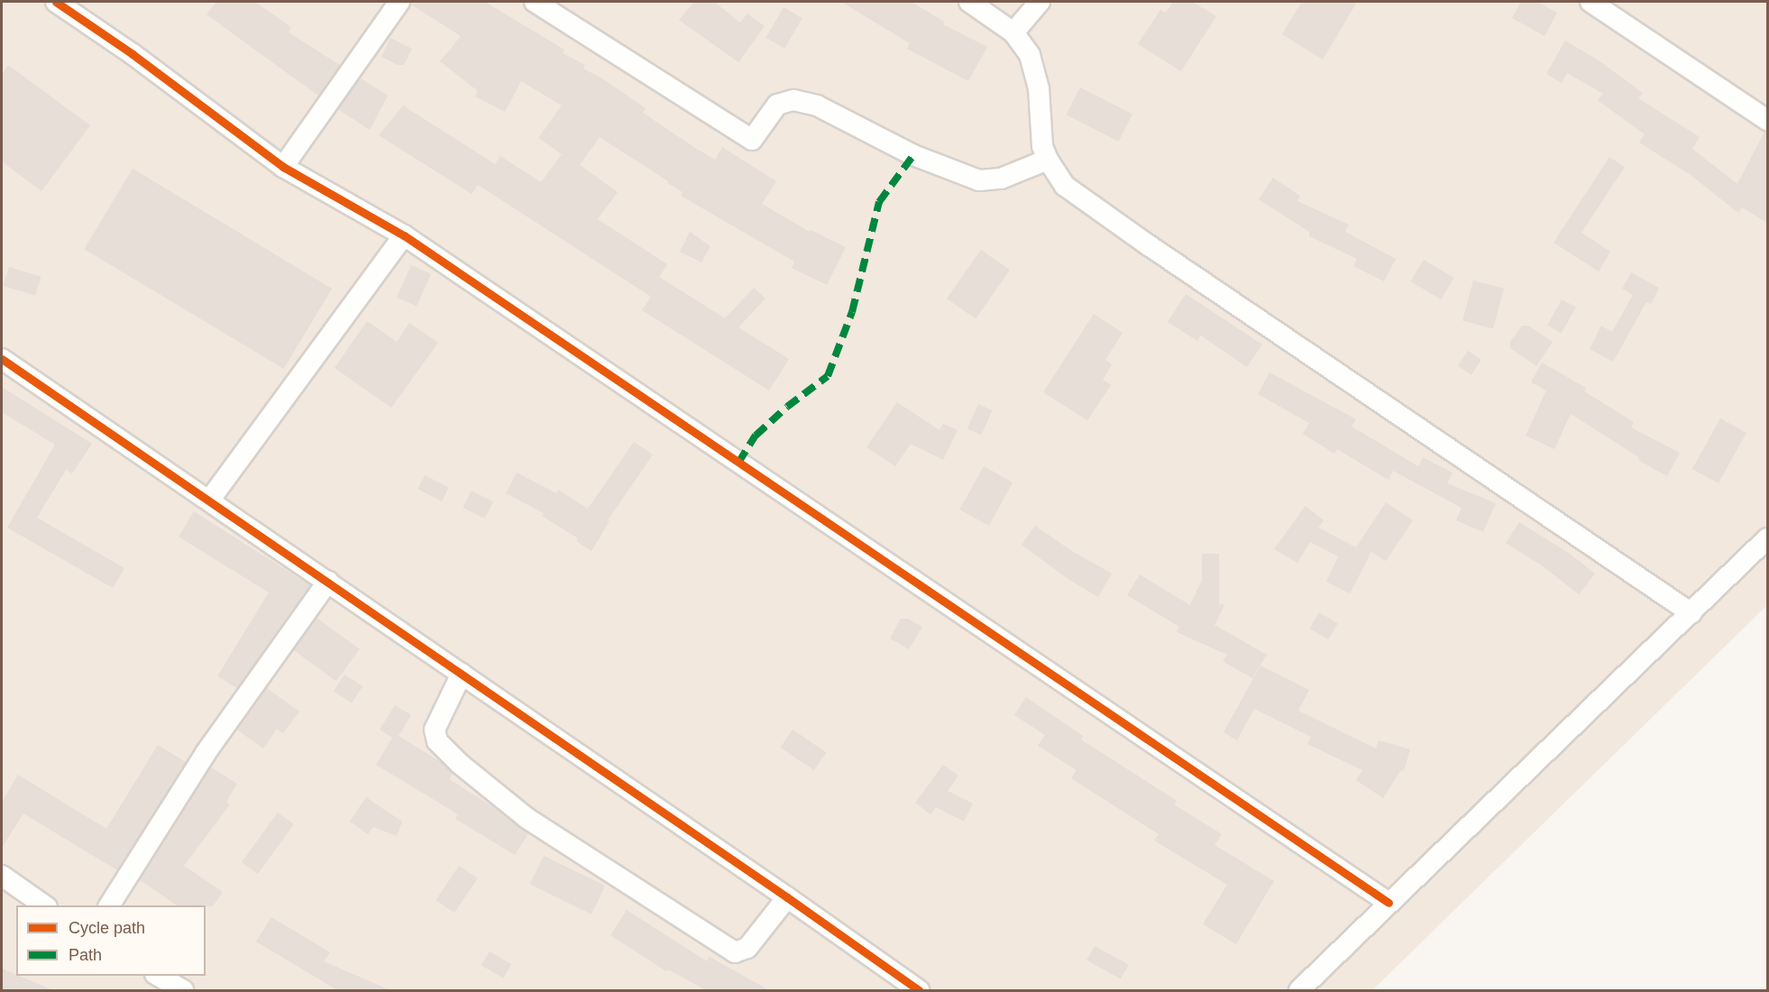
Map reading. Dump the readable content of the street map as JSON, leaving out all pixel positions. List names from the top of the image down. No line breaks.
{"legend":["Cycle path","Path"]}
